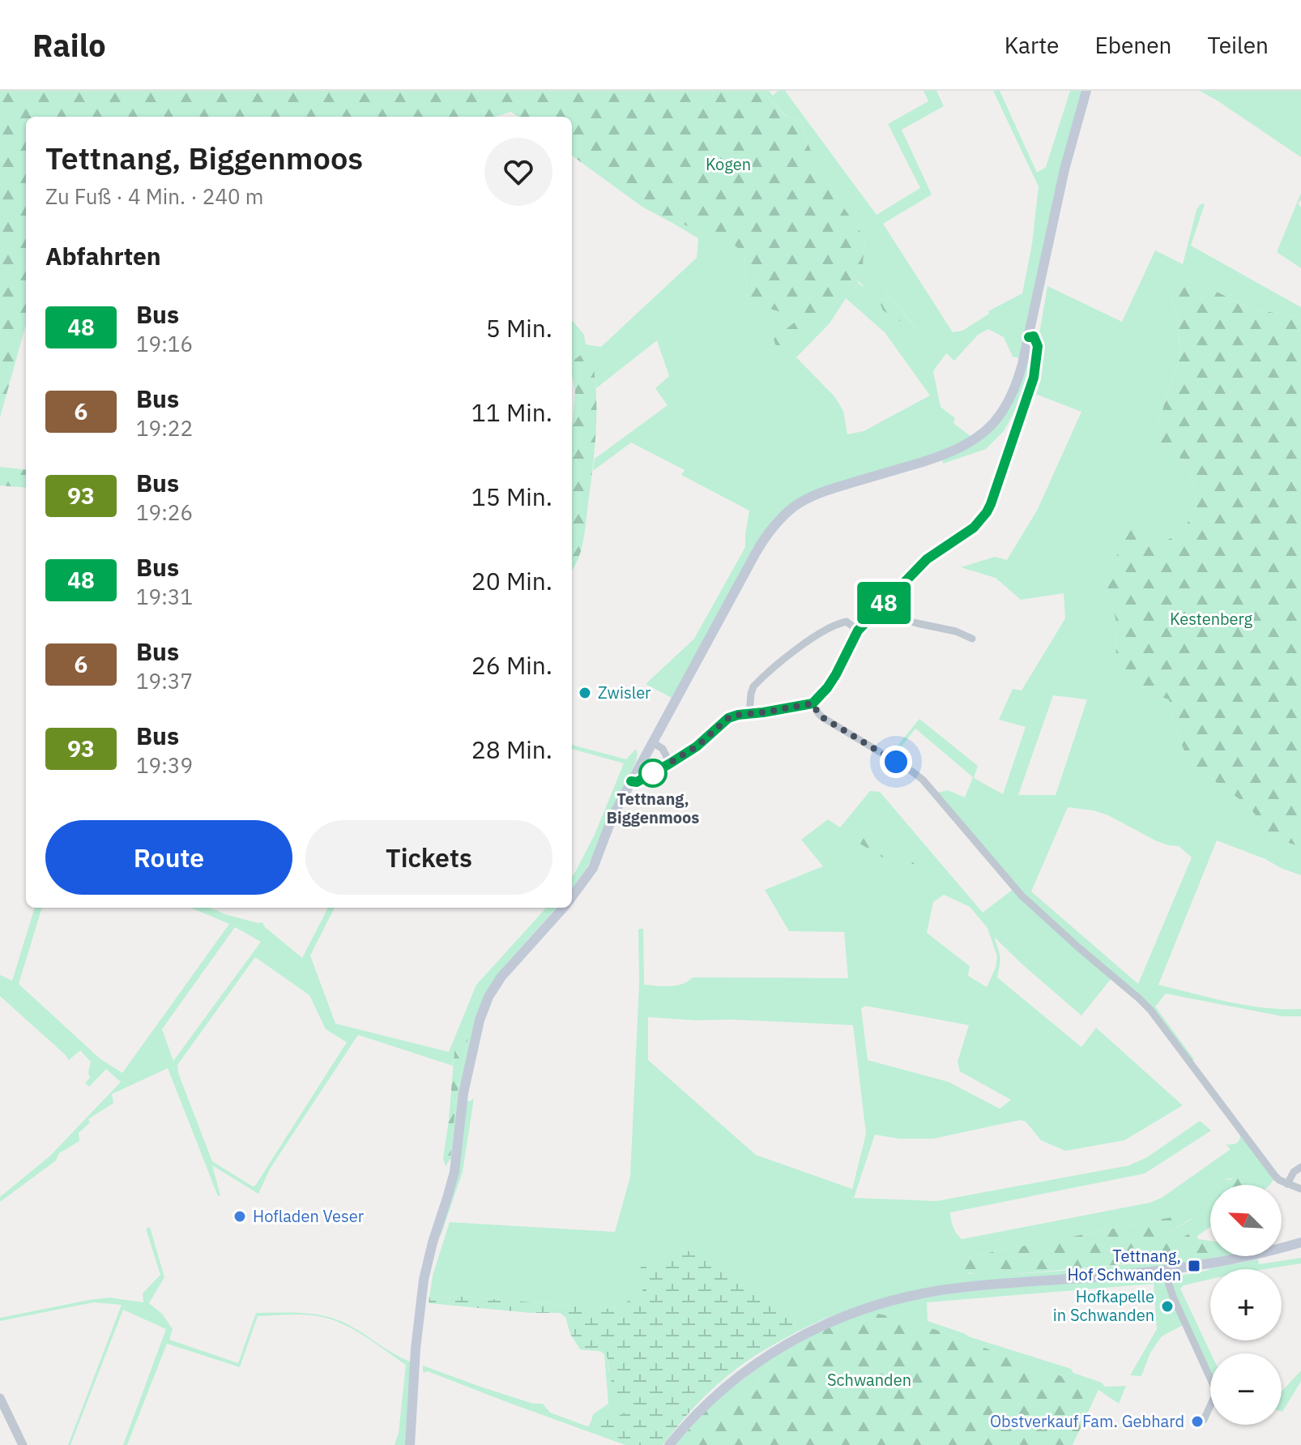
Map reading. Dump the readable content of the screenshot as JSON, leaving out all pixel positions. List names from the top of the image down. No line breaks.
{"parks":["Kogen","Kestenberg","Schwanden"],"places":{"other":["Zwisler","Tettnang, Biggenmoos","Hofladen Veser","Hofkapelle in Schwanden","Obstverkauf Fam. Gebhard"],"transit":["Tettnang, Hof Schwanden"]},"lines":["bus line 48"],"north":"top left","page":{"header":"Railo","nav":["Karte","Ebenen","Teilen"],"on_map":"48","heading":[["Tettnang, Biggenmoos","Zu Fuß · 4 Min. · 240 m"],"Abfahrten"],"list":[{"mark":"48","name":"Bus","note":"19:16","value":"5 Min."},{"mark":"6","name":"Bus","note":"19:22","value":"11 Min."},{"mark":"93","name":"Bus","note":"19:26","value":"15 Min."},{"mark":"48","name":"Bus","note":"19:31","value":"20 Min."},{"mark":"6","name":"Bus","note":"19:37","value":"26 Min."},{"mark":"93","name":"Bus","note":"19:39","value":"28 Min."}],"buttons":["Route","Tickets"],"map_buttons":["+","−"]}}
